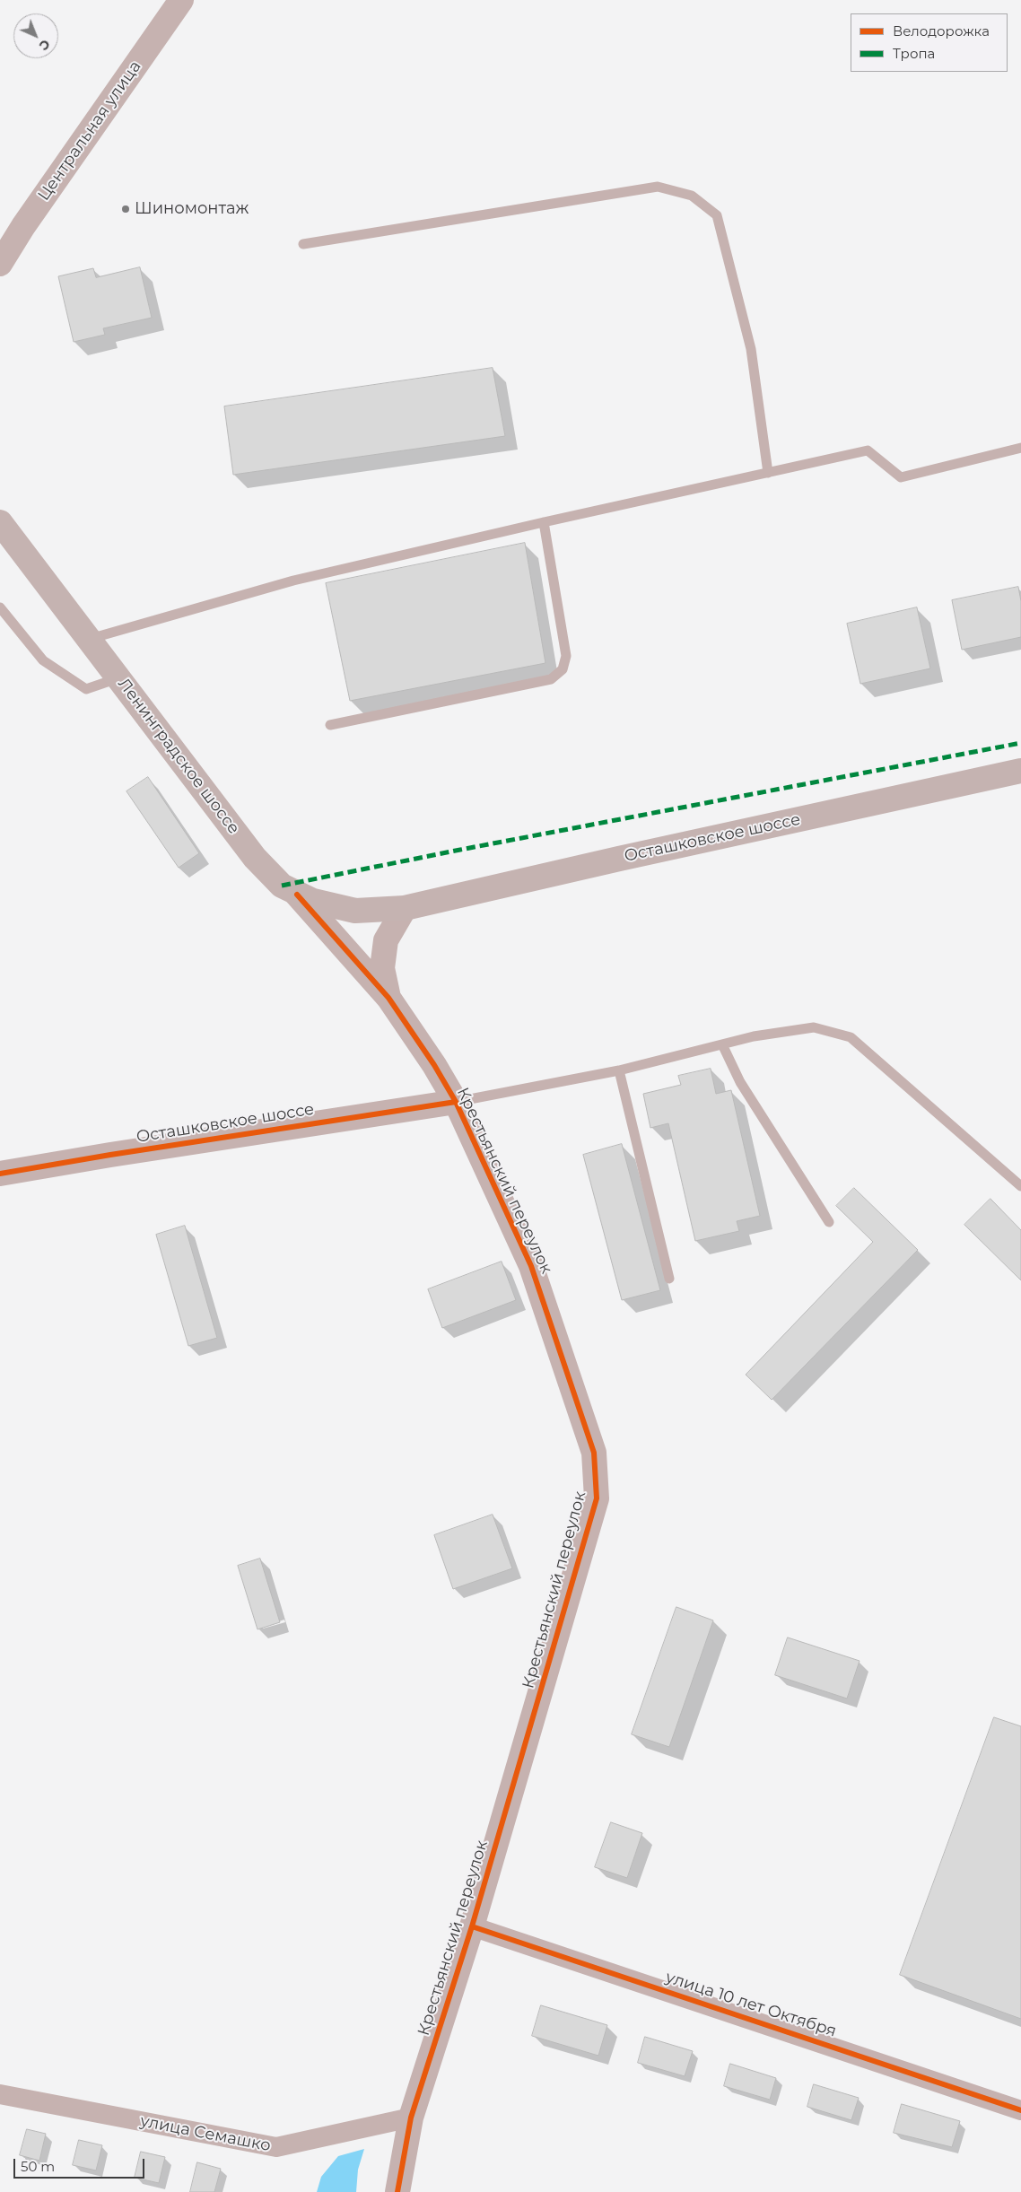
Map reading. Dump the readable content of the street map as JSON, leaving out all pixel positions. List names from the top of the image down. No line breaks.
{"streets":{"main road":["Ленинградское шоссе","Осташковское шоссе"],"street":["Центральная улица","Крестьянский переулок","улица 10 лет Октября","улица Семашко"]},"crossings":[["Ленинградское шоссе","Осташковское шоссе"],["Ленинградское шоссе","Крестьянский переулок"],["Осташковское шоссе","Крестьянский переулок"],["Крестьянский переулок","улица 10 лет Октября"],["Крестьянский переулок","улица Семашко"]],"places":["Шиномонтаж"],"legend":["Велодорожка","Тропа"],"scale_bar":"50 m","north":"bottom right"}
